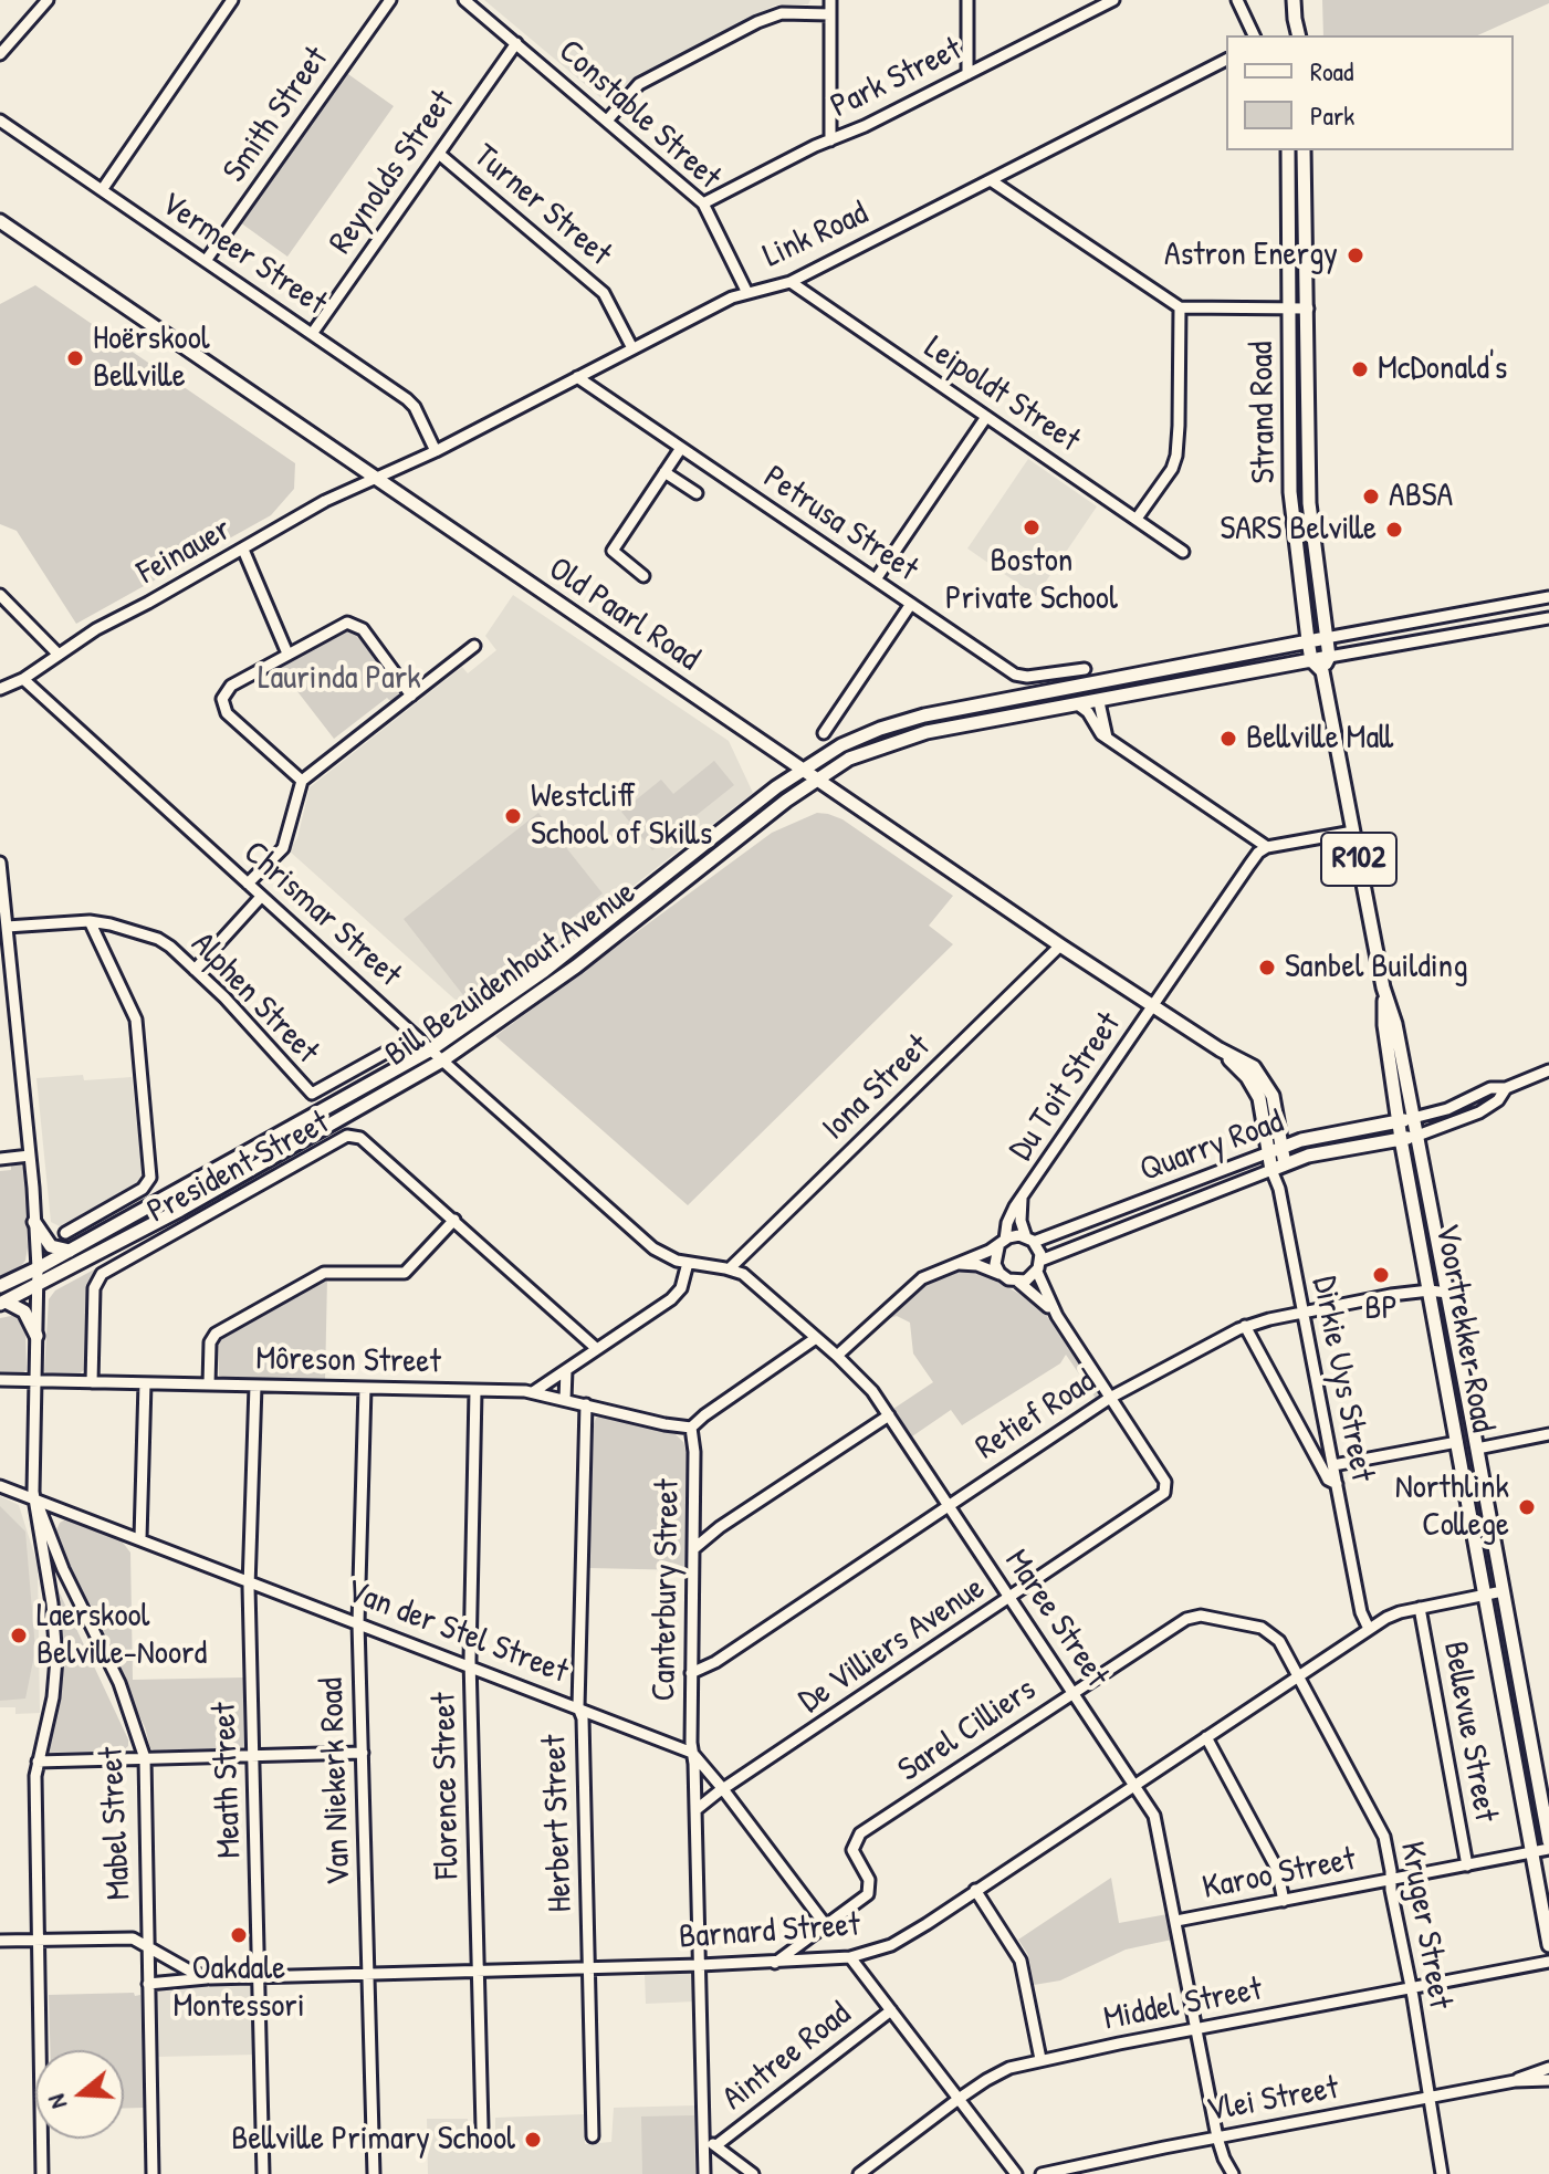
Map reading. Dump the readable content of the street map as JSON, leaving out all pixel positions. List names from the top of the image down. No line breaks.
{"streets":{"main road":["Strand Road","Old Paarl Road","R102","Bill Bezuidenhout Avenue","Quarry Road","Voortrekker Road"],"street":["Park Street","Smith Street","Constable Street","Reynolds Street","Turner Street","Link Road","Vermeer Street","Leipoldt Street","Petrusa Street","Feinauer","Chrismar Street","Alphen Street","Du Toit Street","Iona Street","President Street","Môreson Street","Dirkie Uys Street","Retief Road","Canterbury Street","Maree Street","Van der Stel Street","De Villiers Avenue","Sarel Cilliers","Bellevue Street","Meath Street","Van Niekerk Road","Florence Street","Mabel Street","Herbert Street","Karoo Street","Kruger Street","Barnard Street","Middel Street","Aintree Road","Vlei Street"]},"crossings":[["Park Street","Constable Street"],["Smith Street","Vermeer Street"],["Constable Street","Reynolds Street"],["Constable Street","Link Road"],["Reynolds Street","Turner Street"],["Reynolds Street","Vermeer Street"],["Turner Street","Link Road"],["Link Road","Vermeer Street"],["Link Road","Leipoldt Street"],["Link Road","Petrusa Street"],["Link Road","Feinauer"],["Link Road","Old Paarl Road"],["Strand Road","Bill Bezuidenhout Avenue"],["Feinauer","Old Paarl Road"],["Feinauer","Chrismar Street"],["Old Paarl Road","Bill Bezuidenhout Avenue"],["Old Paarl Road","Du Toit Street"],["Old Paarl Road","Iona Street"],["Old Paarl Road","Quarry Road"],["R102","Quarry Road"],["R102","Voortrekker Road"],["Chrismar Street","Bill Bezuidenhout Avenue"],["Chrismar Street","Maree Street"],["Du Toit Street","Quarry Road"],["Du Toit Street","De Villiers Avenue"],["Iona Street","Maree Street"],["Quarry Road","Voortrekker Road"],["Quarry Road","Dirkie Uys Street"],["Quarry Road","De Villiers Avenue"],["President Street","Môreson Street"],["Voortrekker Road","Retief Road"],["Voortrekker Road","Karoo Street"],["Voortrekker Road","Barnard Street"],["Môreson Street","Canterbury Street"],["Môreson Street","Meath Street"],["Môreson Street","Van Niekerk Road"],["Môreson Street","Florence Street"],["Môreson Street","Herbert Street"],["Dirkie Uys Street","Retief Road"],["Dirkie Uys Street","Barnard Street"],["Retief Road","Canterbury Street"],["Retief Road","Maree Street"],["Retief Road","De Villiers Avenue"],["Canterbury Street","Van der Stel Street"],["Canterbury Street","De Villiers Avenue"],["Canterbury Street","Barnard Street"],["Maree Street","De Villiers Avenue"],["Maree Street","Sarel Cilliers"],["Maree Street","Karoo Street"],["Maree Street","Barnard Street"],["Maree Street","Middel Street"],["Maree Street","Vlei Street"],["Van der Stel Street","De Villiers Avenue"],["Van der Stel Street","Sarel Cilliers"],["Van der Stel Street","Meath Street"],["Van der Stel Street","Van Niekerk Road"],["Van der Stel Street","Florence Street"],["Van der Stel Street","Mabel Street"],["Van der Stel Street","Herbert Street"],["Sarel Cilliers","Kruger Street"],["Sarel Cilliers","Barnard Street"],["Bellevue Street","Karoo Street"],["Bellevue Street","Barnard Street"],["Meath Street","Barnard Street"],["Van Niekerk Road","Barnard Street"],["Florence Street","Barnard Street"],["Mabel Street","Barnard Street"],["Herbert Street","Barnard Street"],["Karoo Street","Kruger Street"],["Kruger Street","Barnard Street"],["Kruger Street","Middel Street"],["Kruger Street","Vlei Street"]],"parks":["Laurinda Park"],"places":["Astron Energy","Hoërskool Bellville","McDonald's","ABSA","Boston Private School","SARS Belville","Bellville Mall","Westcliff School of Skills","Sanbel Building","BP","Northlink College","Laerskool Belville-Noord","Oakdale Montessori","Bellville Primary School"],"legend":["Road","Park"],"north":"left"}
